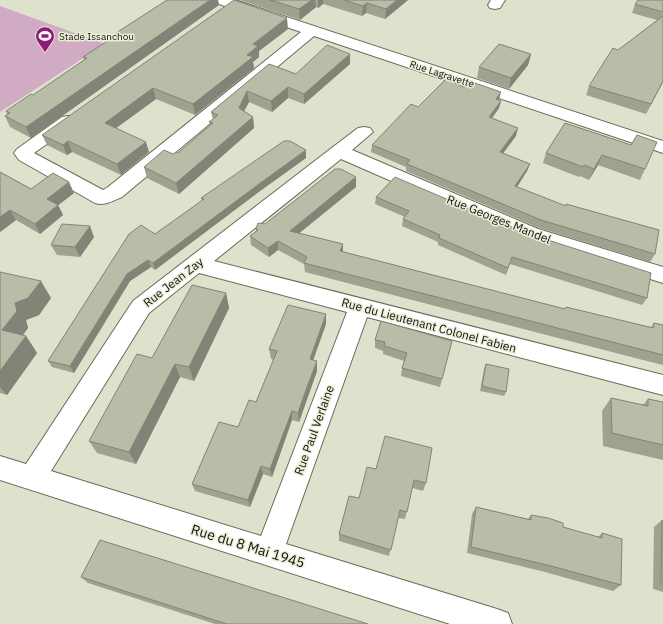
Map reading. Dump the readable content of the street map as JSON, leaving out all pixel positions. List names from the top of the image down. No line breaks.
{"streets":{"street":["Rue Lagravette","Rue Georges Mandel","Rue Jean Zay","Rue du Lieutenant Colonel Fabien","Rue Paul Verlaine","Rue du 8 Mai 1945"]},"crossings":[["Rue Georges Mandel","Rue Jean Zay"],["Rue Jean Zay","Rue du Lieutenant Colonel Fabien"],["Rue Jean Zay","Rue du 8 Mai 1945"],["Rue du Lieutenant Colonel Fabien","Rue Paul Verlaine"],["Rue Paul Verlaine","Rue du 8 Mai 1945"]],"places":{"sports":["Stade Issanchou"]}}
